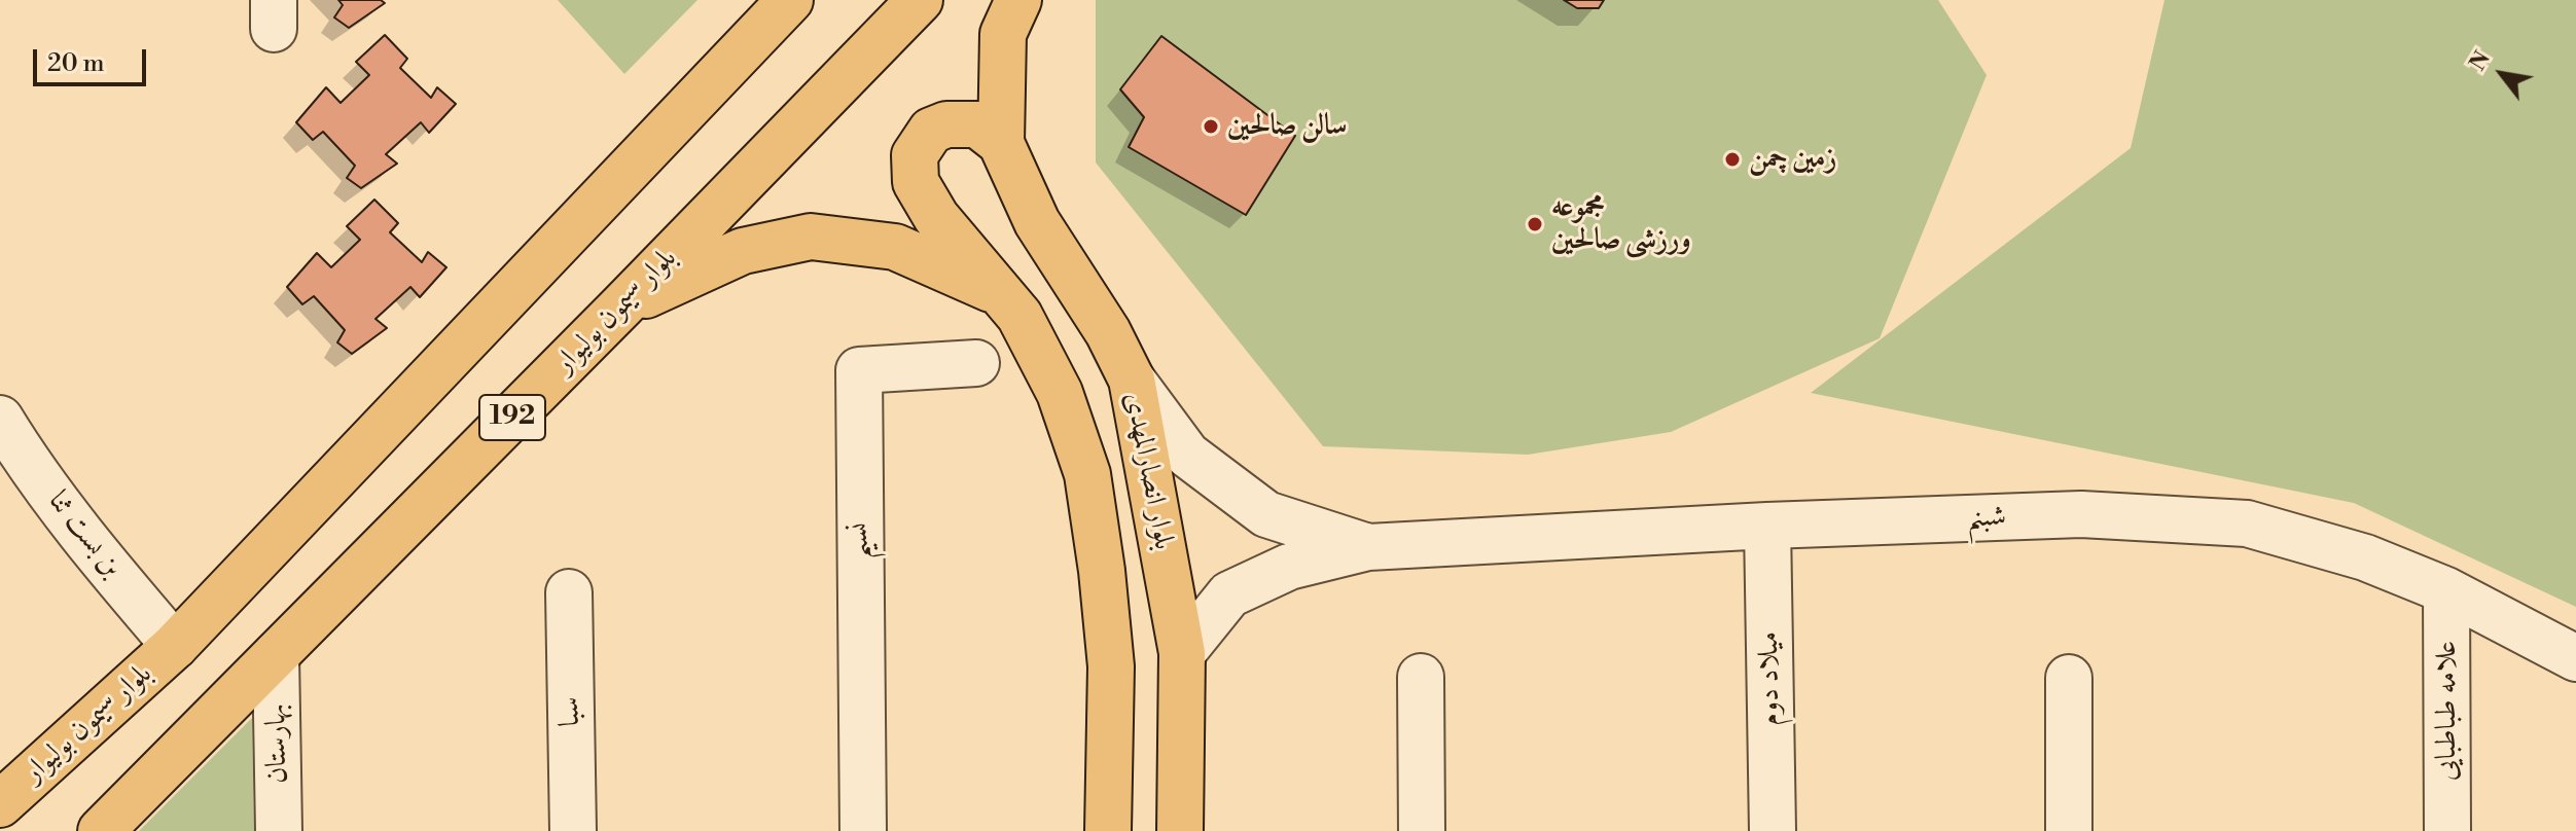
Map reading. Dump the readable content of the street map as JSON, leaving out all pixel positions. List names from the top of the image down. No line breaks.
{"streets":{"main road":["بلوار سیمون بولیوار","192","بلوار انصارالمهدی"],"street":["شبنم","بن بست ثنا","نسیم","میلاد دوم","علامه طباطبایی","سبا","بهارستان"]},"crossings":[["بلوار سیمون بولیوار","بن بست ثنا"],["بلوار سیمون بولیوار","بهارستان"],["شبنم","میلاد دوم"],["شبنم","علامه طباطبایی"]],"places":["سالن صالحین","زمین چمن","مجموعه ورزشی صالحین"],"scale_bar":"20 m","north":"top left"}
